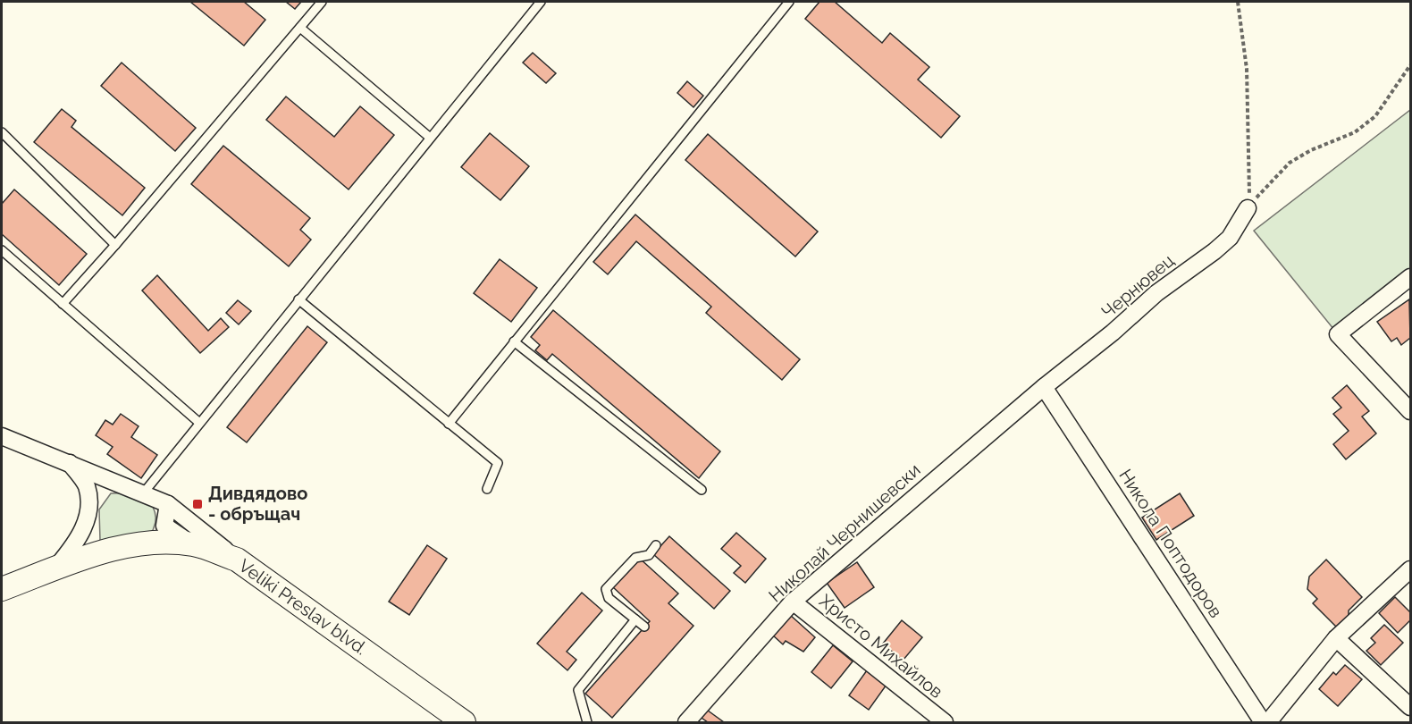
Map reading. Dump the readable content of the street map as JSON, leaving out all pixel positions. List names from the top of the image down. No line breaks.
{"streets":{"main road":["Veliki Preslav blvd."],"street":["Чернювец","Николай Чернишевски","Никола Поптодоров","Христо Михайлов"]},"crossings":[["Чернювец","Николай Чернишевски"],["Чернювец","Никола Поптодоров"],["Николай Чернишевски","Никола Поптодоров"],["Николай Чернишевски","Христо Михайлов"]],"places":{"transit":["Дивдядово - обръщач"]}}
